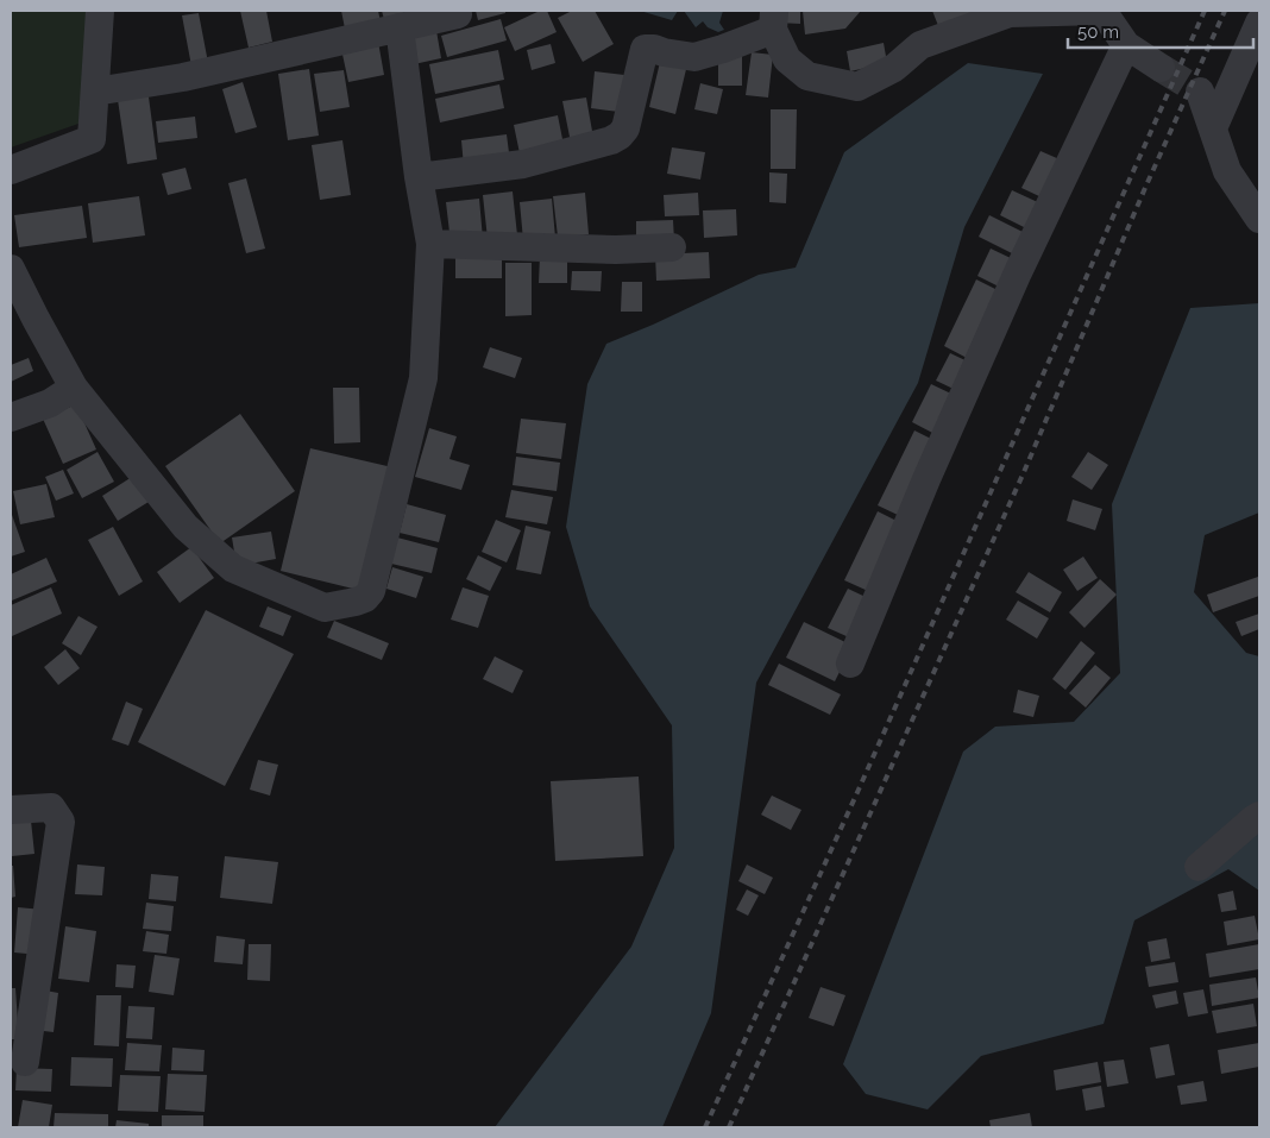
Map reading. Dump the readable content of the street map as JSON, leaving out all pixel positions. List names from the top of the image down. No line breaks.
{"scale_bar":"50 m"}
